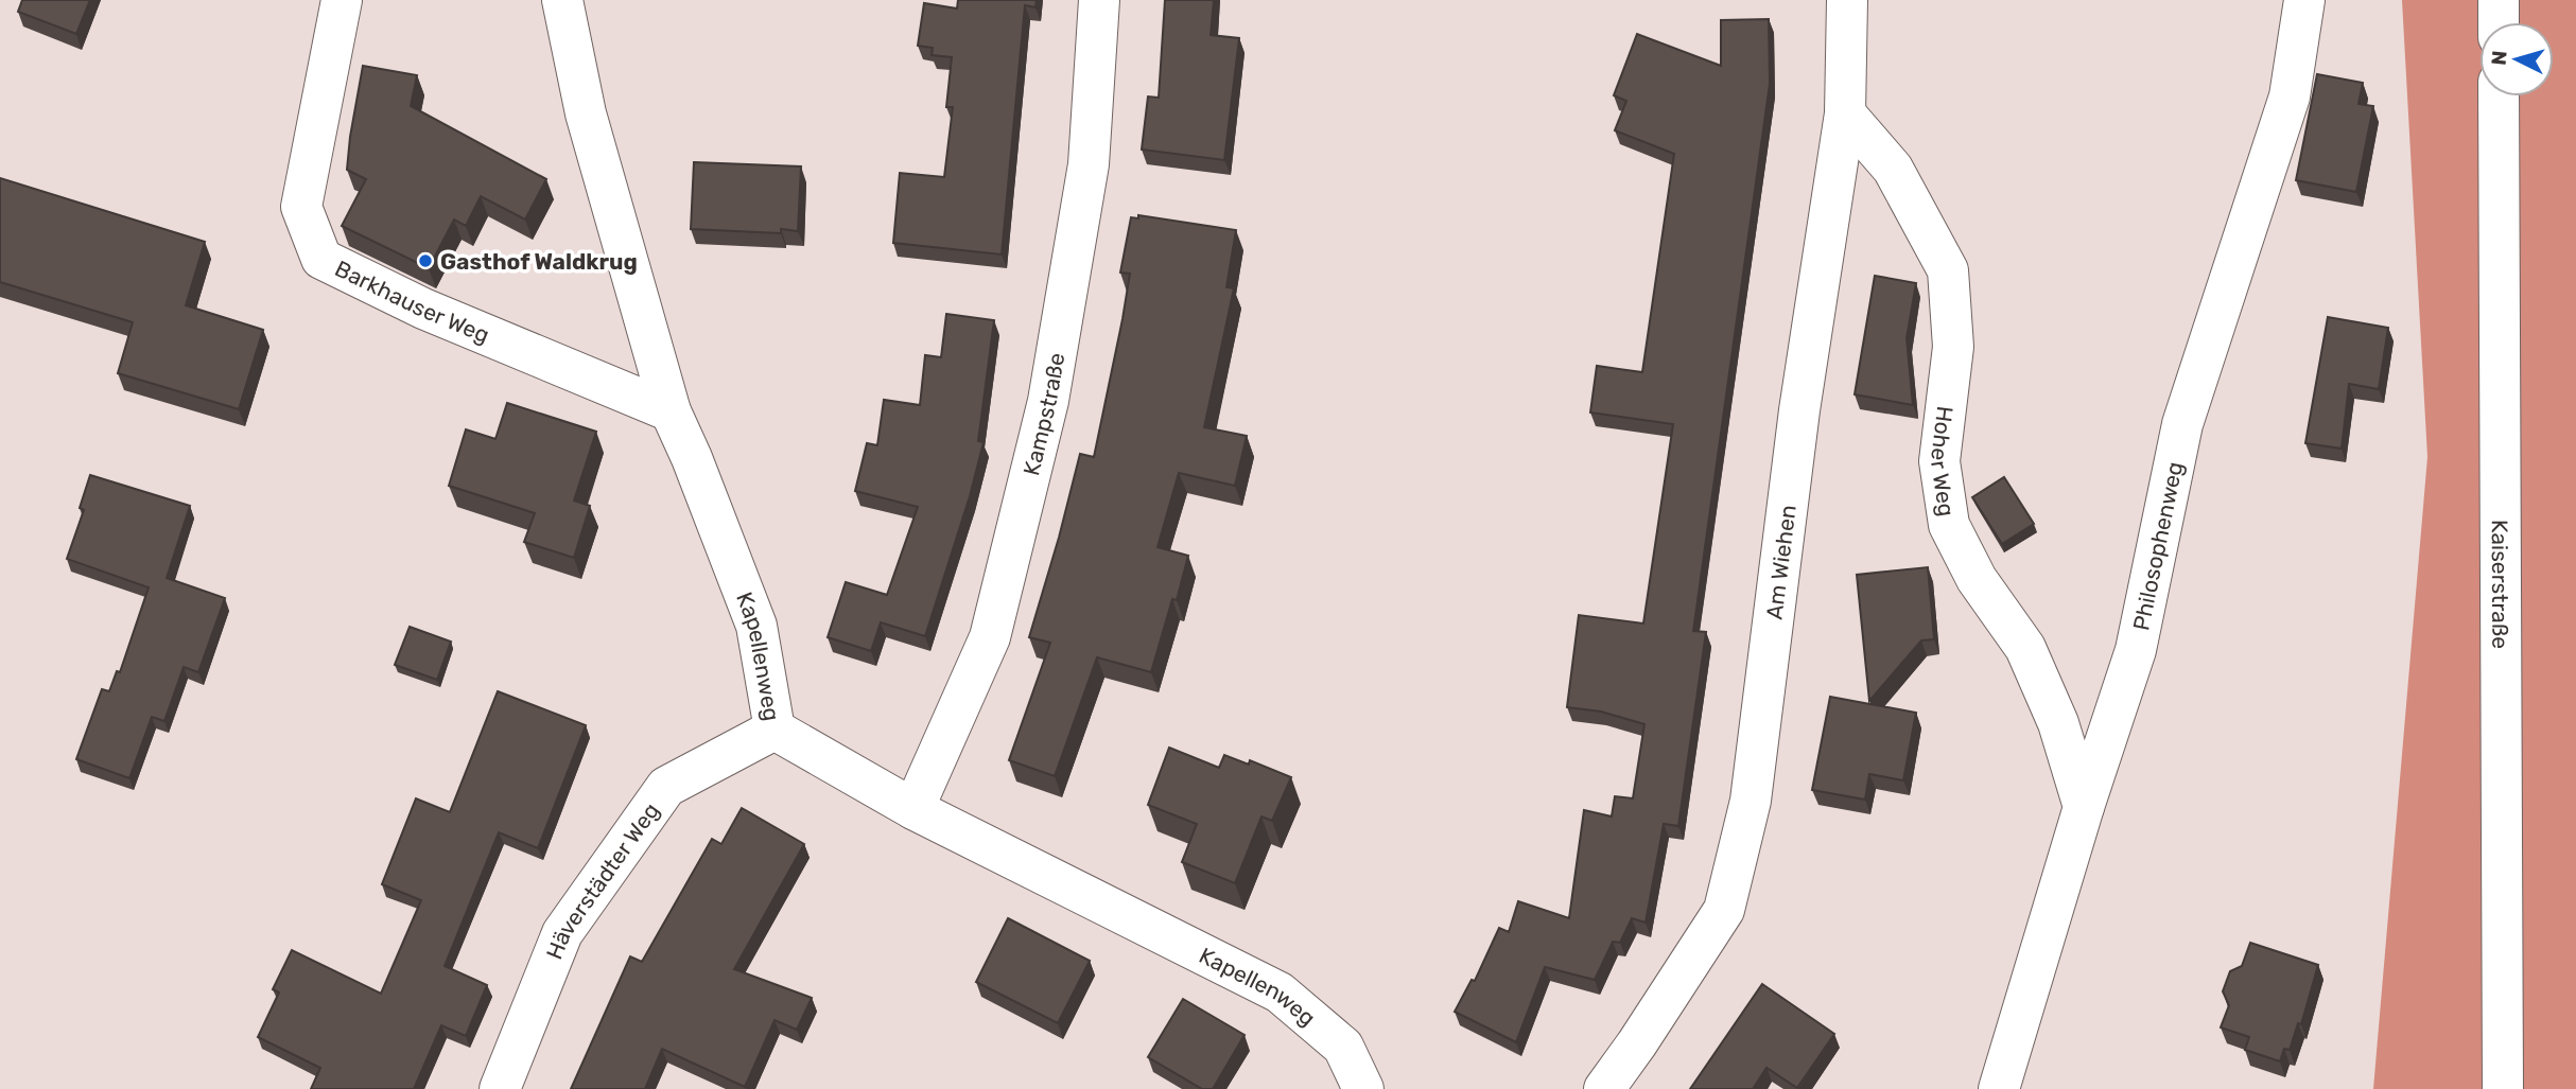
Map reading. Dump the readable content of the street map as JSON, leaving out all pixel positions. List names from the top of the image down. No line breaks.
{"streets":{"street":["Barkhauser Weg","Kampstraße","Hoher Weg","Philosophenweg","Am Wiehen","Kaiserstraße","Kapellenweg","Häverstädter Weg"]},"crossings":[["Barkhauser Weg","Kapellenweg"],["Kampstraße","Kapellenweg"],["Hoher Weg","Philosophenweg"],["Hoher Weg","Am Wiehen"],["Kapellenweg","Häverstädter Weg"]],"places":["Gasthof Waldkrug"],"north":"left"}
